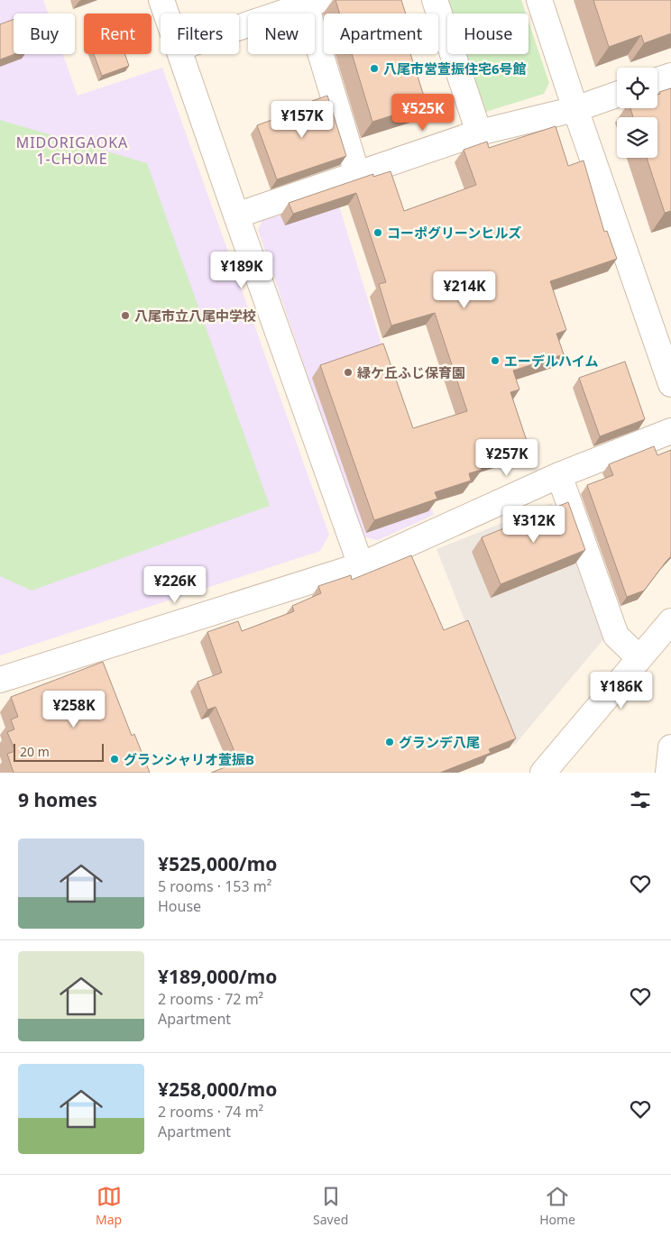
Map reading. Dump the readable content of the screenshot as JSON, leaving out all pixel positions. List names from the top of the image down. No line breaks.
{"districts":["MIDORIGAOKA 1-CHOME"],"places":["八尾市営萱振住宅6号館","コーポグリーンヒルズ","八尾市立八尾中学校","エーデルハイム","緑ケ丘ふじ保育園","グランデ八尾","グランシャリオ萱振B"],"scale_bar":"20 m","page":{"chip":["Buy","Rent","Filters","New","Apartment","House"],"price":["¥525K","¥157K","¥189K","¥214K","¥257K","¥312K","¥226K","¥186K","¥258K"],"scale":"20 m","heading":"9 homes","list":[{"name":"¥525,000/mo","note":"5 rooms · 153 m² · House"},{"name":"¥189,000/mo","note":"2 rooms · 72 m² · Apartment"},{"name":"¥258,000/mo","note":"2 rooms · 74 m² · Apartment"}],"tabs":["Map","Saved","Home"]}}
